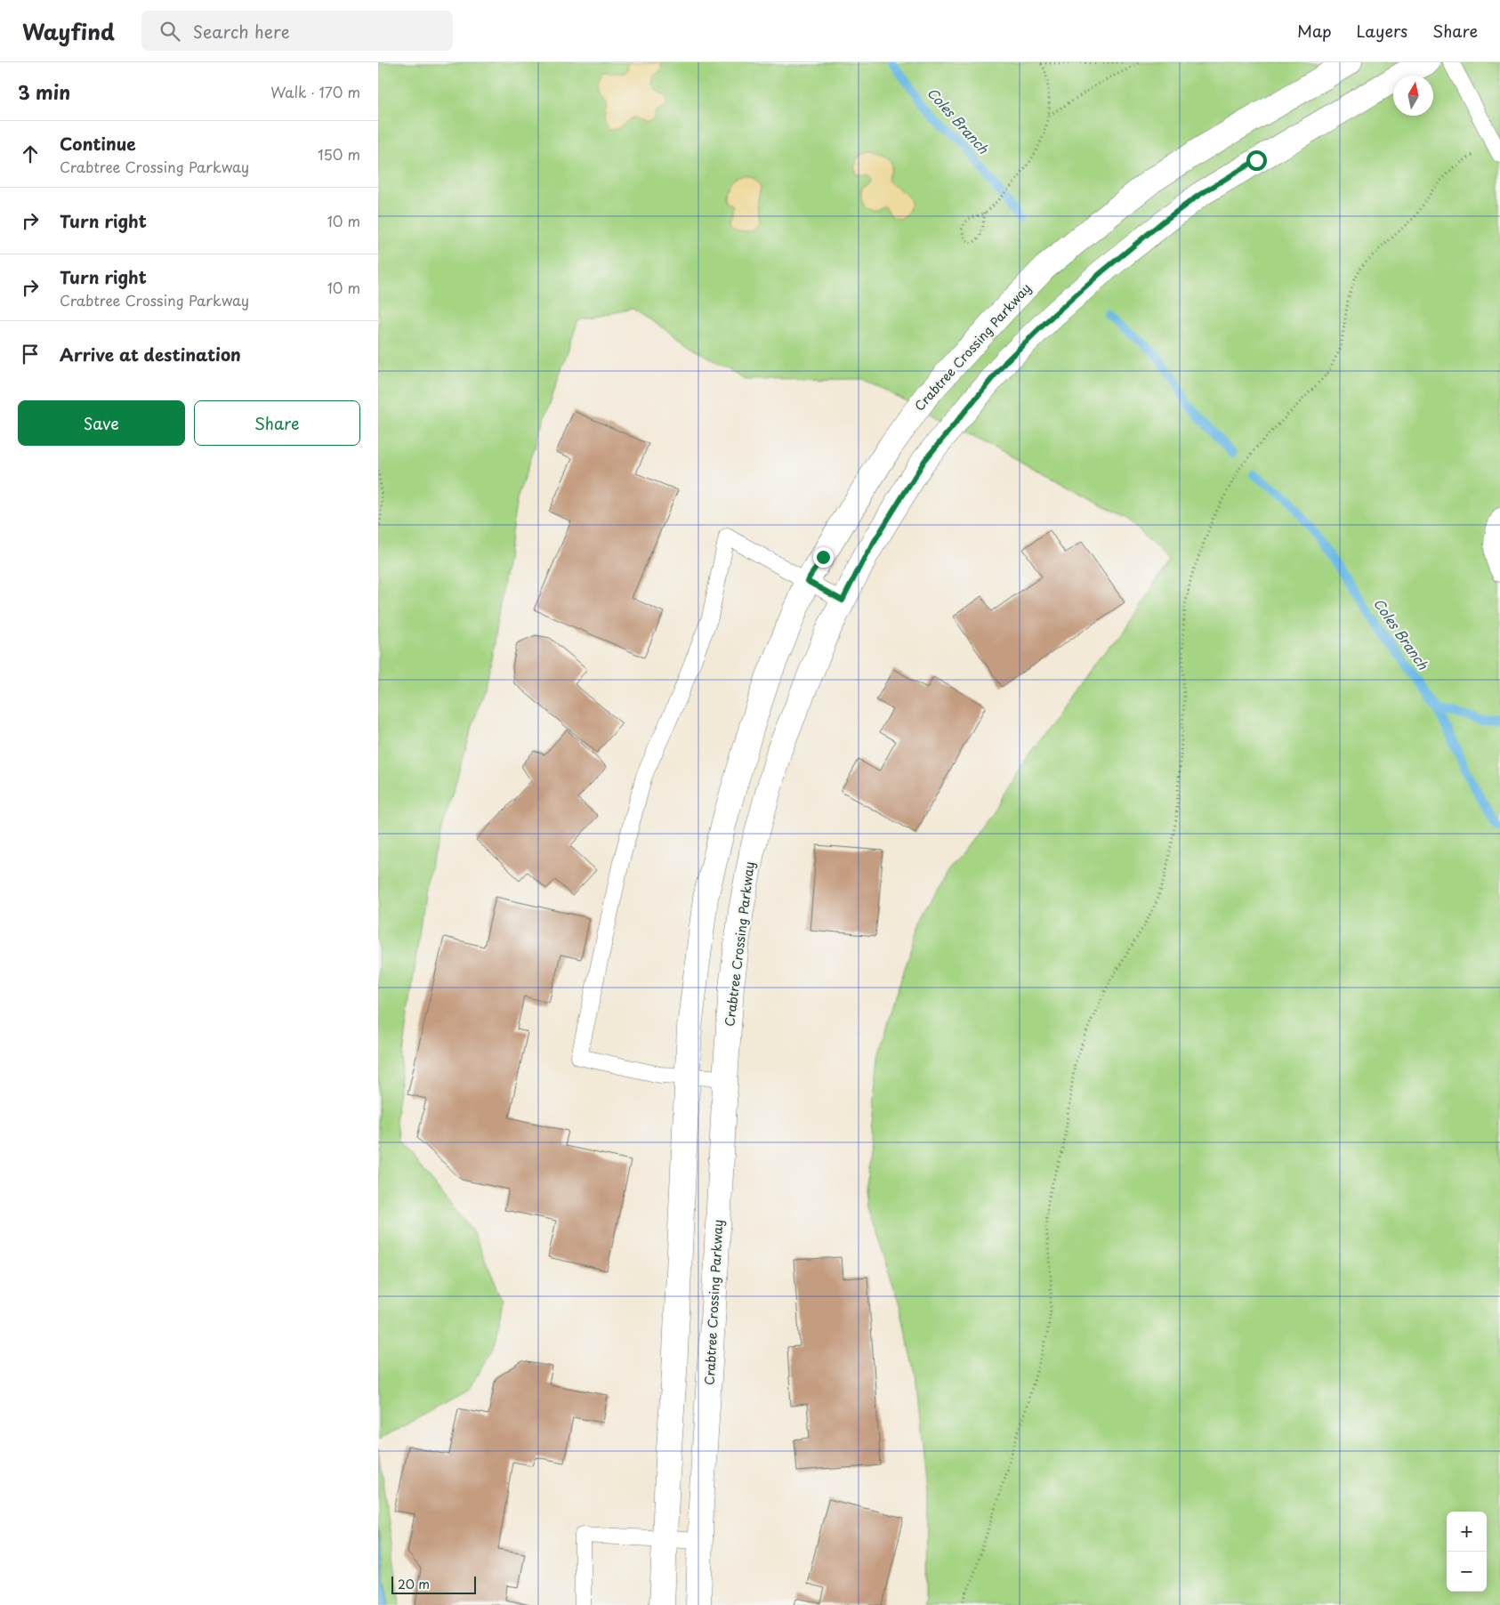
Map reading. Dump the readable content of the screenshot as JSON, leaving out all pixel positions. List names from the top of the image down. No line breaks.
{"streets":{"street":["Crabtree Crossing Parkway"]},"water":["Coles Branch"],"scale_bar":"20 m","north":"top","page":{"header":"Wayfind","search":"Search here","nav":["Map","Layers","Share"],"heading":["3 min","Walk · 170 m"],"list":[["Continue","Crabtree Crossing Parkway","150 m"],["Turn right","10 m"],["Turn right","Crabtree Crossing Parkway","10 m"],"Arrive at destination"],"buttons":["Save","Share"],"map_buttons":["+","−"],"scale":"20 m"}}
